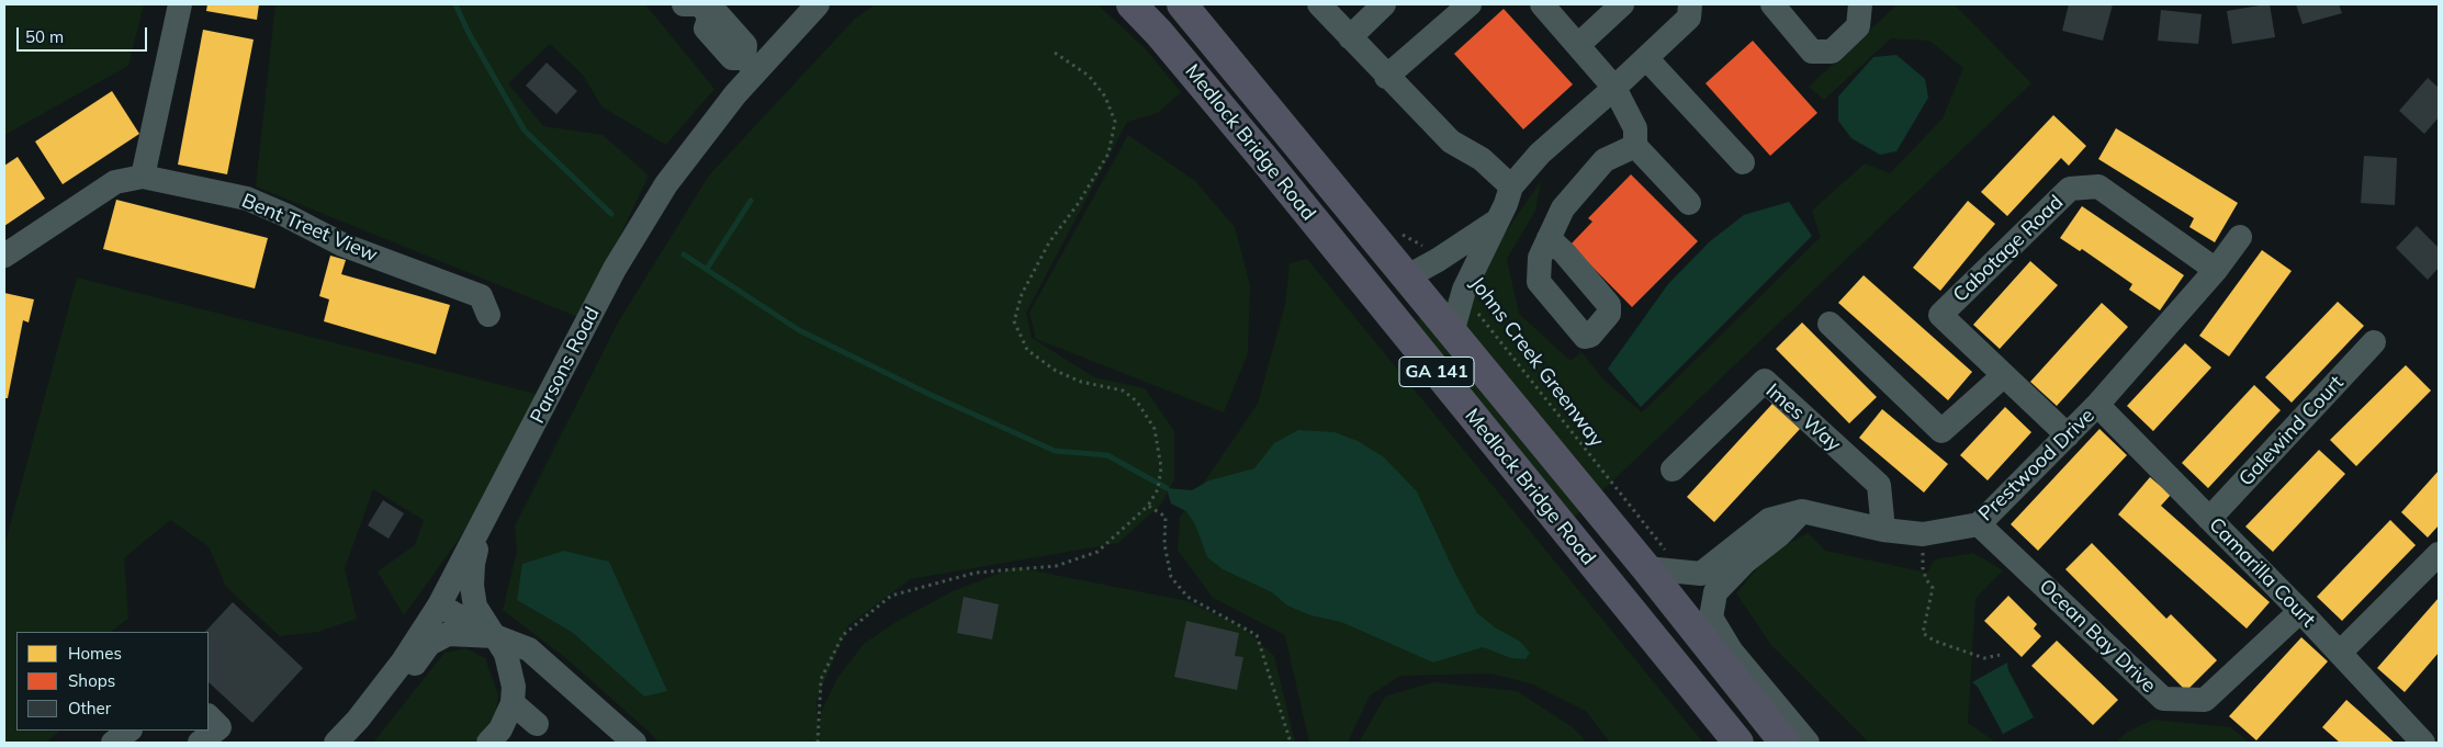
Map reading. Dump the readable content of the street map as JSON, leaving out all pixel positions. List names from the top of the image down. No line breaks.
{"streets":{"highway":["Medlock Bridge Road","GA 141"],"street":["Bent Treet View","Cabotage Road","Parsons Road","Imes Way","Galewind Court","Prestwood Drive","Camarilla Court","Ocean Bay Drive"],"path":["Johns Creek Greenway"]},"crossings":[["Medlock Bridge Road","Johns Creek Greenway"],["Medlock Bridge Road","Prestwood Drive"],["Cabotage Road","Prestwood Drive"],["Johns Creek Greenway","Prestwood Drive"],["Imes Way","Prestwood Drive"],["Galewind Court","Camarilla Court"],["Prestwood Drive","Camarilla Court"],["Prestwood Drive","Ocean Bay Drive"],["Camarilla Court","Ocean Bay Drive"]],"legend":["Homes","Shops","Other"],"scale_bar":"50 m"}
